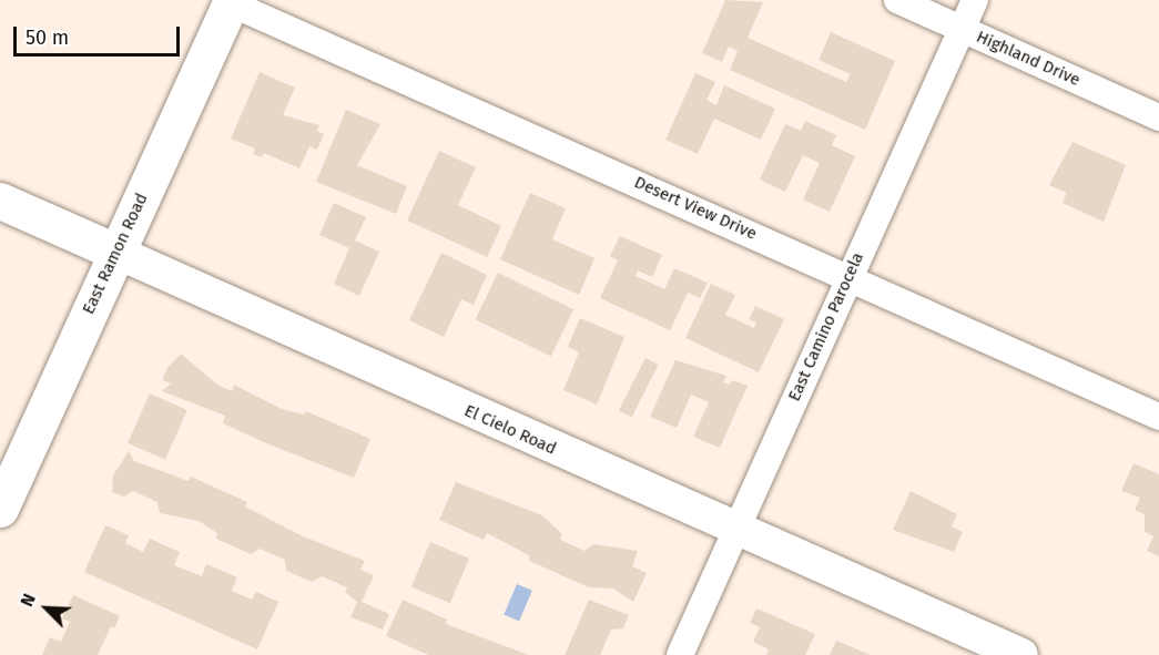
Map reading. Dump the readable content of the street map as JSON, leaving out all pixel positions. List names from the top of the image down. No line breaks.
{"streets":{"main road":["East Ramon Road","El Cielo Road"],"street":["Highland Drive","Desert View Drive","East Camino Parocela"]},"crossings":[["Highland Drive","East Camino Parocela"],["Desert View Drive","East Ramon Road"],["Desert View Drive","East Camino Parocela"],["East Ramon Road","El Cielo Road"],["East Camino Parocela","El Cielo Road"]],"scale_bar":"50 m","north":"top left"}
